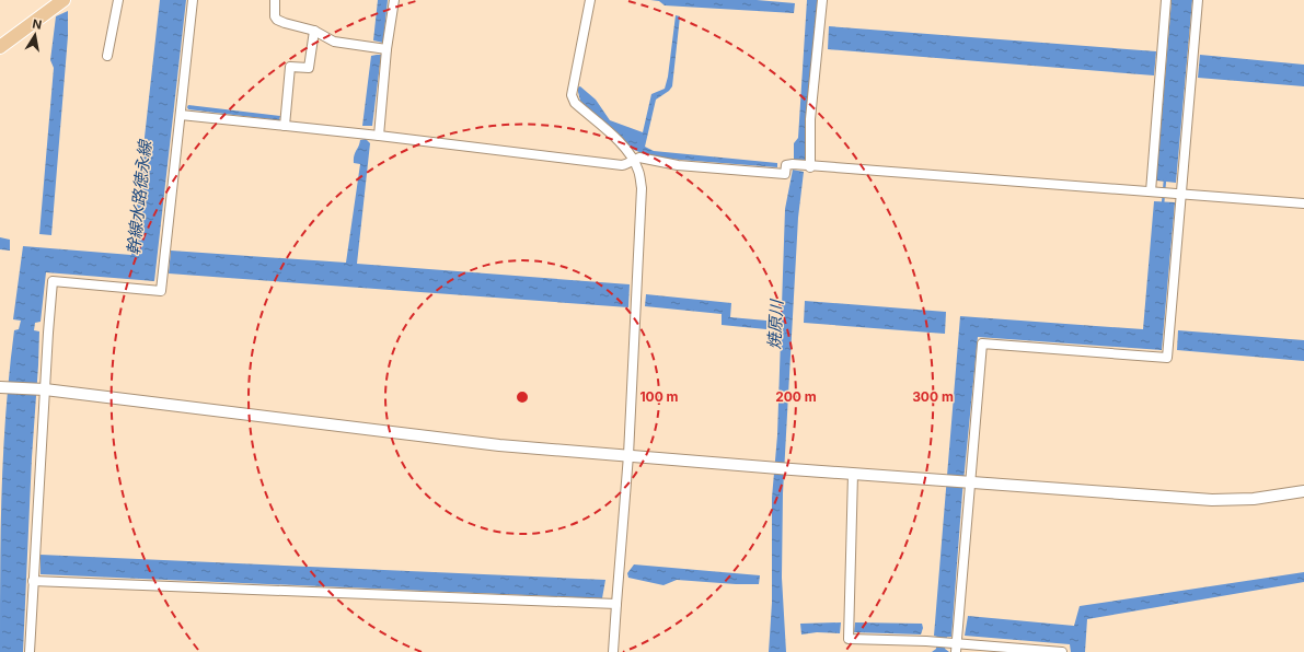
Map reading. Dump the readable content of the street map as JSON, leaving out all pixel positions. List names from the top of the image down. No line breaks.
{"water":["幹線水路徳永線","焼原川"],"north":"top","rings":["100 m","200 m","300 m"]}
